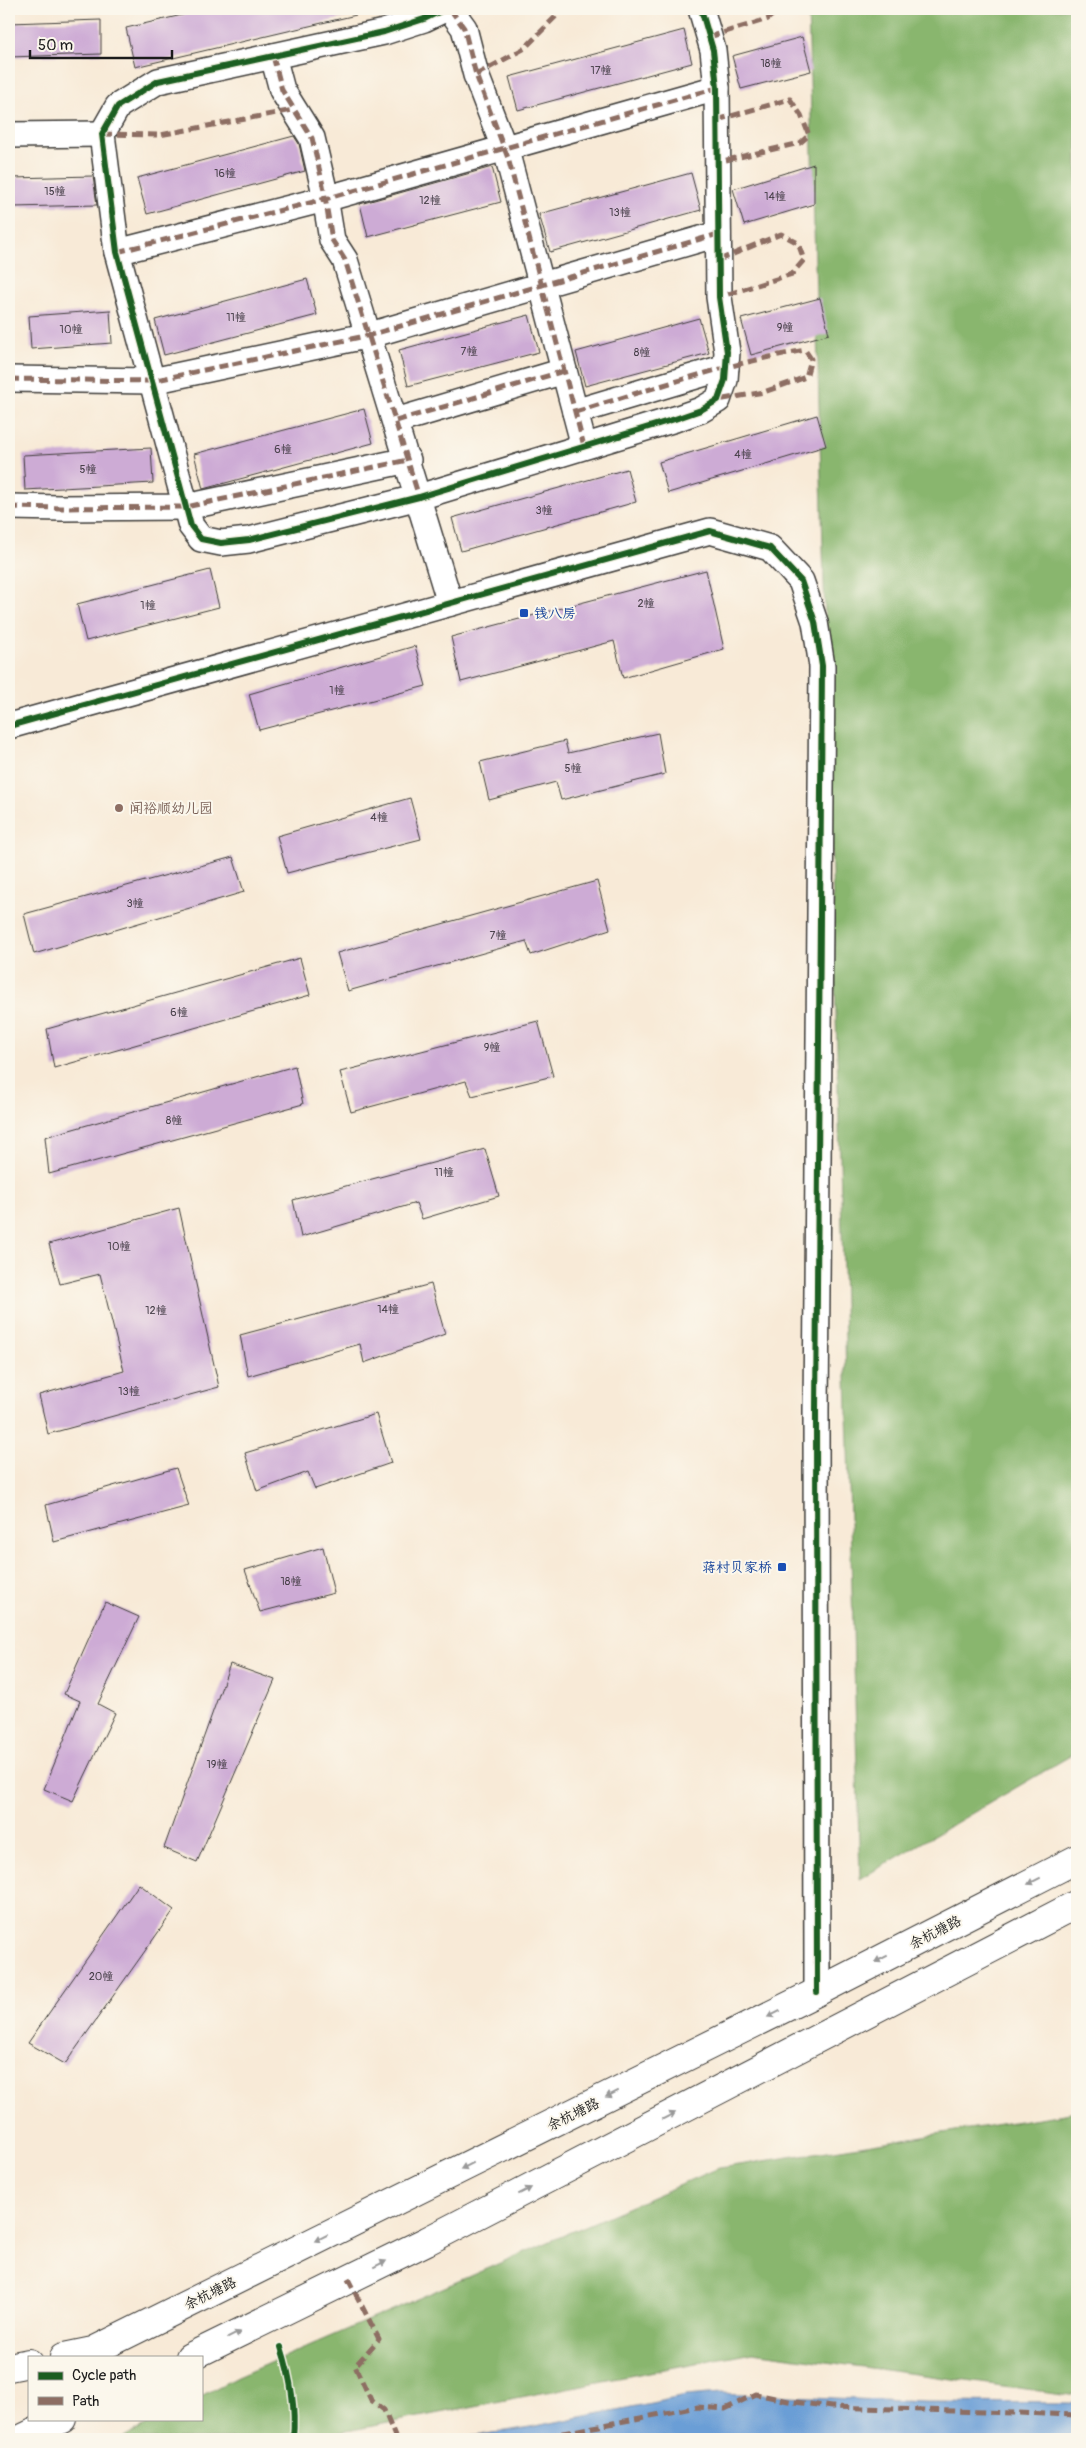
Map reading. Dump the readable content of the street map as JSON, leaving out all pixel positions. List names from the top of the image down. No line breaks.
{"streets":{"main road":["余杭塘路"]},"places":{"transit":["钱八房","蒋村贝家桥"],"other":["闻裕顺幼儿园"]},"house_numbers":["18幢","17幢","16幢","15幢","14幢","12幢","13幢","11幢","9幢","10幢","7幢","8幢","6幢","4幢","5幢","3幢","2幢","1幢","1幢","5幢","4幢","3幢","7幢","6幢","9幢","8幢","11幢","10幢","14幢","12幢","13幢","18幢","19幢","20幢"],"legend":["Cycle path","Path"],"scale_bar":"50 m"}
